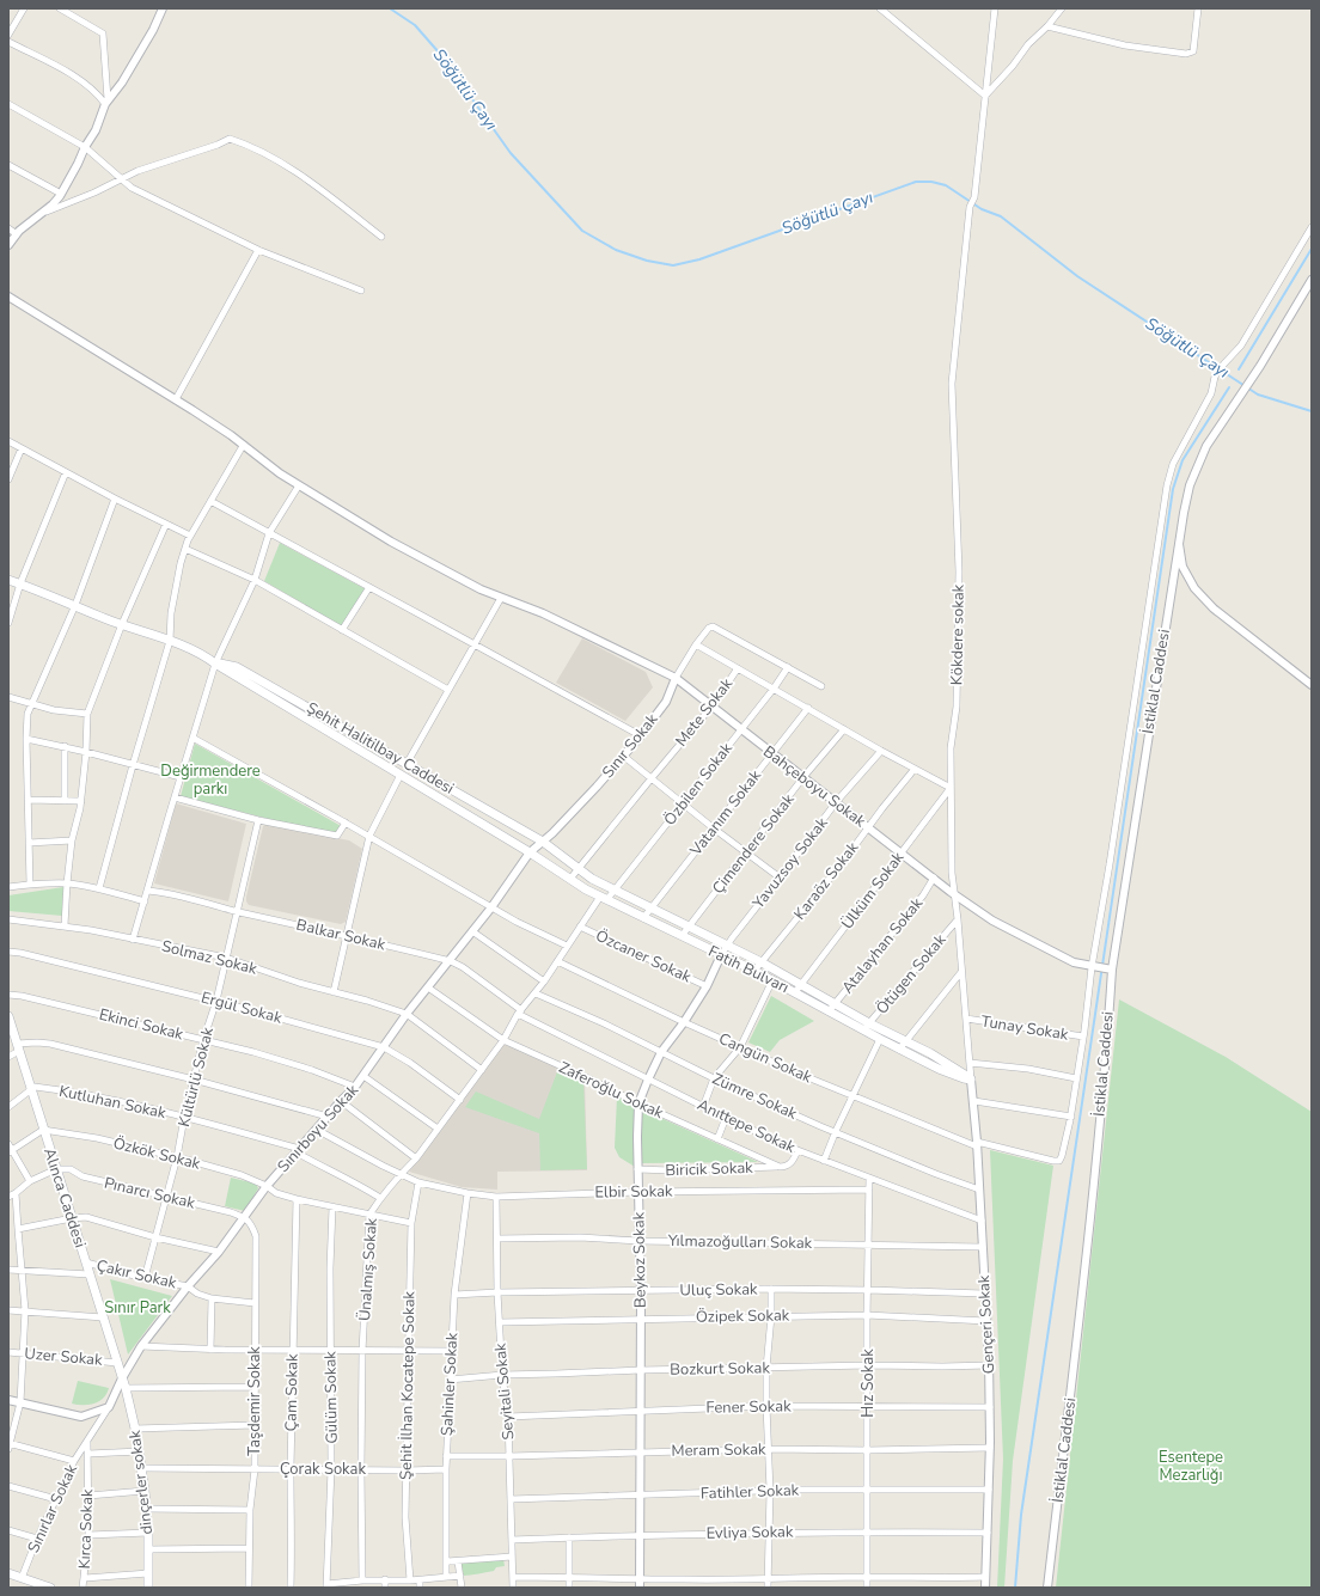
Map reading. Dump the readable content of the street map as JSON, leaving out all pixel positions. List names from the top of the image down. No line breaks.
{"streets":{"main road":["Şehit Halitilbay Caddesi","Fatih Bulvarı","Alınca Caddesi","dinçerler sokak"],"street":["Kökdere sokak","İstiklal Caddesi","Mete Sokak","Sınır Sokak","Özbilen Sokak","Bahçeboyu Sokak","Vatanım Sokak","Çimendere Sokak","Yavuzsoy Sokak","Karaöz Sokak","Ülküm Sokak","Balkar Sokak","Atalayhan Sokak","Özcaner Sokak","Solmaz Sokak","Ötügen Sokak","Ergül Sokak","Ekinci Sokak","Tunay Sokak","Cangün Sokak","Kültürlü Sokak","Zaferoğlu Sokak","Zümre Sokak","Kutluhan Sokak","Anıttepe Sokak","Sınırboyu Sokak","Özkök Sokak","Biricik Sokak","Elbir Sokak","Pınarcı Sokak","Yılmazoğulları Sokak","Beykoz Sokak","Ünalmış Sokak","Çakır Sokak","Uluç Sokak","Özipek Sokak","Gençeri Sokak","Uzer Sokak","Bozkurt Sokak","Hız Sokak","Şahinler Sokak","Şehit İlhan Kocatepe Sokak","Seyitali Sokak","Çam Sokak","Gülüm Sokak","Taşdemir Sokak","Fener Sokak","Meram Sokak","Çorak Sokak","Fatihler Sokak","Sınırlar Sokak","Kırca Sokak","Evliya Sokak"]},"crossings":[["Kökdere sokak","Mete Sokak"],["Kökdere sokak","Bahçeboyu Sokak"],["Kökdere sokak","Ülküm Sokak"],["Kökdere sokak","Ötügen Sokak"],["Kökdere sokak","Tunay Sokak"],["Kökdere sokak","Gençeri Sokak"],["İstiklal Caddesi","Bahçeboyu Sokak"],["Mete Sokak","Şehit Halitilbay Caddesi"],["Mete Sokak","Özbilen Sokak"],["Mete Sokak","Bahçeboyu Sokak"],["Mete Sokak","Vatanım Sokak"],["Mete Sokak","Çimendere Sokak"],["Mete Sokak","Yavuzsoy Sokak"],["Mete Sokak","Karaöz Sokak"],["Mete Sokak","Ülküm Sokak"],["Mete Sokak","Fatih Bulvarı"],["Sınır Sokak","Şehit Halitilbay Caddesi"],["Sınır Sokak","Özbilen Sokak"],["Sınır Sokak","Bahçeboyu Sokak"],["Sınır Sokak","Fatih Bulvarı"],["Sınır Sokak","Sınırboyu Sokak"],["Şehit Halitilbay Caddesi","Özbilen Sokak"],["Şehit Halitilbay Caddesi","Vatanım Sokak"],["Şehit Halitilbay Caddesi","Çimendere Sokak"],["Şehit Halitilbay Caddesi","Yavuzsoy Sokak"],["Şehit Halitilbay Caddesi","Karaöz Sokak"],["Şehit Halitilbay Caddesi","Ülküm Sokak"],["Şehit Halitilbay Caddesi","Atalayhan Sokak"],["Şehit Halitilbay Caddesi","Fatih Bulvarı"],["Şehit Halitilbay Caddesi","Sınırboyu Sokak"],["Özbilen Sokak","Bahçeboyu Sokak"],["Özbilen Sokak","Fatih Bulvarı"],["Özbilen Sokak","Ünalmış Sokak"],["Bahçeboyu Sokak","Vatanım Sokak"],["Bahçeboyu Sokak","Çimendere Sokak"],["Bahçeboyu Sokak","Yavuzsoy Sokak"],["Bahçeboyu Sokak","Karaöz Sokak"],["Bahçeboyu Sokak","Ülküm Sokak"],["Bahçeboyu Sokak","Atalayhan Sokak"],["Vatanım Sokak","Fatih Bulvarı"],["Çimendere Sokak","Fatih Bulvarı"],["Yavuzsoy Sokak","Fatih Bulvarı"],["Yavuzsoy Sokak","Beykoz Sokak"],["Karaöz Sokak","Fatih Bulvarı"],["Ülküm Sokak","Fatih Bulvarı"],["Balkar Sokak","Kültürlü Sokak"],["Balkar Sokak","Anıttepe Sokak"],["Balkar Sokak","Sınırboyu Sokak"],["Balkar Sokak","Ünalmış Sokak"],["Atalayhan Sokak","Fatih Bulvarı"],["Özcaner Sokak","Beykoz Sokak"],["Özcaner Sokak","Ünalmış Sokak"],["Solmaz Sokak","Kültürlü Sokak"],["Solmaz Sokak","Sınırboyu Sokak"],["Fatih Bulvarı","Sınırboyu Sokak"],["Fatih Bulvarı","Beykoz Sokak"],["Fatih Bulvarı","Ünalmış Sokak"],["Ergül Sokak","Kültürlü Sokak"],["Ergül Sokak","Sınırboyu Sokak"],["Ergül Sokak","Ünalmış Sokak"],["Ekinci Sokak","Kültürlü Sokak"],["Ekinci Sokak","Sınırboyu Sokak"],["Cangün Sokak","Beykoz Sokak"],["Cangün Sokak","Ünalmış Sokak"],["Cangün Sokak","Gençeri Sokak"],["Kültürlü Sokak","Kutluhan Sokak"],["Kültürlü Sokak","Özkök Sokak"],["Kültürlü Sokak","Pınarcı Sokak"],["Kültürlü Sokak","Çakır Sokak"],["Zaferoğlu Sokak","Sınırboyu Sokak"],["Zaferoğlu Sokak","Biricik Sokak"],["Zaferoğlu Sokak","Beykoz Sokak"],["Zaferoğlu Sokak","Ünalmış Sokak"],["Zümre Sokak","Beykoz Sokak"],["Zümre Sokak","Ünalmış Sokak"],["Zümre Sokak","Gençeri Sokak"],["Kutluhan Sokak","Sınırboyu Sokak"],["Kutluhan Sokak","Alınca Caddesi"],["Kutluhan Sokak","Ünalmış Sokak"],["Anıttepe Sokak","Beykoz Sokak"],["Anıttepe Sokak","Ünalmış Sokak"],["Anıttepe Sokak","Gençeri Sokak"],["Anıttepe Sokak","Hız Sokak"],["Sınırboyu Sokak","Özkök Sokak"],["Sınırboyu Sokak","Elbir Sokak"],["Sınırboyu Sokak","Pınarcı Sokak"],["Sınırboyu Sokak","Alınca Caddesi"],["Sınırboyu Sokak","Çakır Sokak"],["Sınırboyu Sokak","Taşdemir Sokak"],["Sınırboyu Sokak","dinçerler sokak"],["Sınırboyu Sokak","Sınırlar Sokak"],["Özkök Sokak","Alınca Caddesi"],["Özkök Sokak","Ünalmış Sokak"],["Özkök Sokak","Şehit İlhan Kocatepe Sokak"],["Özkök Sokak","Çam Sokak"],["Özkök Sokak","Gülüm Sokak"],["Biricik Sokak","Beykoz Sokak"],["Elbir Sokak","Beykoz Sokak"],["Elbir Sokak","Ünalmış Sokak"],["Elbir Sokak","Hız Sokak"],["Elbir Sokak","Şahinler Sokak"],["Elbir Sokak","Şehit İlhan Kocatepe Sokak"],["Elbir Sokak","Seyitali Sokak"],["Pınarcı Sokak","Alınca Caddesi"],["Pınarcı Sokak","Taşdemir Sokak"],["Alınca Caddesi","Çakır Sokak"],["Alınca Caddesi","Uzer Sokak"],["Alınca Caddesi","dinçerler sokak"],["Yılmazoğulları Sokak","Beykoz Sokak"],["Yılmazoğulları Sokak","Gençeri Sokak"],["Yılmazoğulları Sokak","Hız Sokak"],["Yılmazoğulları Sokak","Seyitali Sokak"],["Beykoz Sokak","Uluç Sokak"],["Beykoz Sokak","Özipek Sokak"],["Beykoz Sokak","Bozkurt Sokak"],["Beykoz Sokak","Fener Sokak"],["Beykoz Sokak","Meram Sokak"],["Beykoz Sokak","Fatihler Sokak"],["Beykoz Sokak","Evliya Sokak"],["Ünalmış Sokak","Çorak Sokak"],["Çakır Sokak","Taşdemir Sokak"],["Uluç Sokak","Gençeri Sokak"],["Uluç Sokak","Hız Sokak"],["Uluç Sokak","Şahinler Sokak"],["Uluç Sokak","Seyitali Sokak"],["Özipek Sokak","Gençeri Sokak"],["Özipek Sokak","Hız Sokak"],["Özipek Sokak","Seyitali Sokak"],["Gençeri Sokak","Bozkurt Sokak"],["Gençeri Sokak","Fener Sokak"],["Gençeri Sokak","Meram Sokak"],["Gençeri Sokak","Fatihler Sokak"],["Gençeri Sokak","Evliya Sokak"],["Bozkurt Sokak","Hız Sokak"],["Bozkurt Sokak","Şahinler Sokak"],["Bozkurt Sokak","Seyitali Sokak"],["Hız Sokak","Fener Sokak"],["Hız Sokak","Meram Sokak"],["Hız Sokak","Fatihler Sokak"],["Hız Sokak","Evliya Sokak"],["Şahinler Sokak","Meram Sokak"],["Şahinler Sokak","Çorak Sokak"],["Şehit İlhan Kocatepe Sokak","Çorak Sokak"],["Seyitali Sokak","Fener Sokak"],["Seyitali Sokak","Meram Sokak"],["Seyitali Sokak","Fatihler Sokak"],["Seyitali Sokak","Evliya Sokak"],["Çam Sokak","Çorak Sokak"],["Gülüm Sokak","Çorak Sokak"],["Taşdemir Sokak","Çorak Sokak"],["Çorak Sokak","dinçerler sokak"],["Sınırlar Sokak","Kırca Sokak"]],"water":["Söğütlü Çayı"],"parks":["Değirmendere parkı","Sınır Park","Esentepe Mezarlığı"]}
